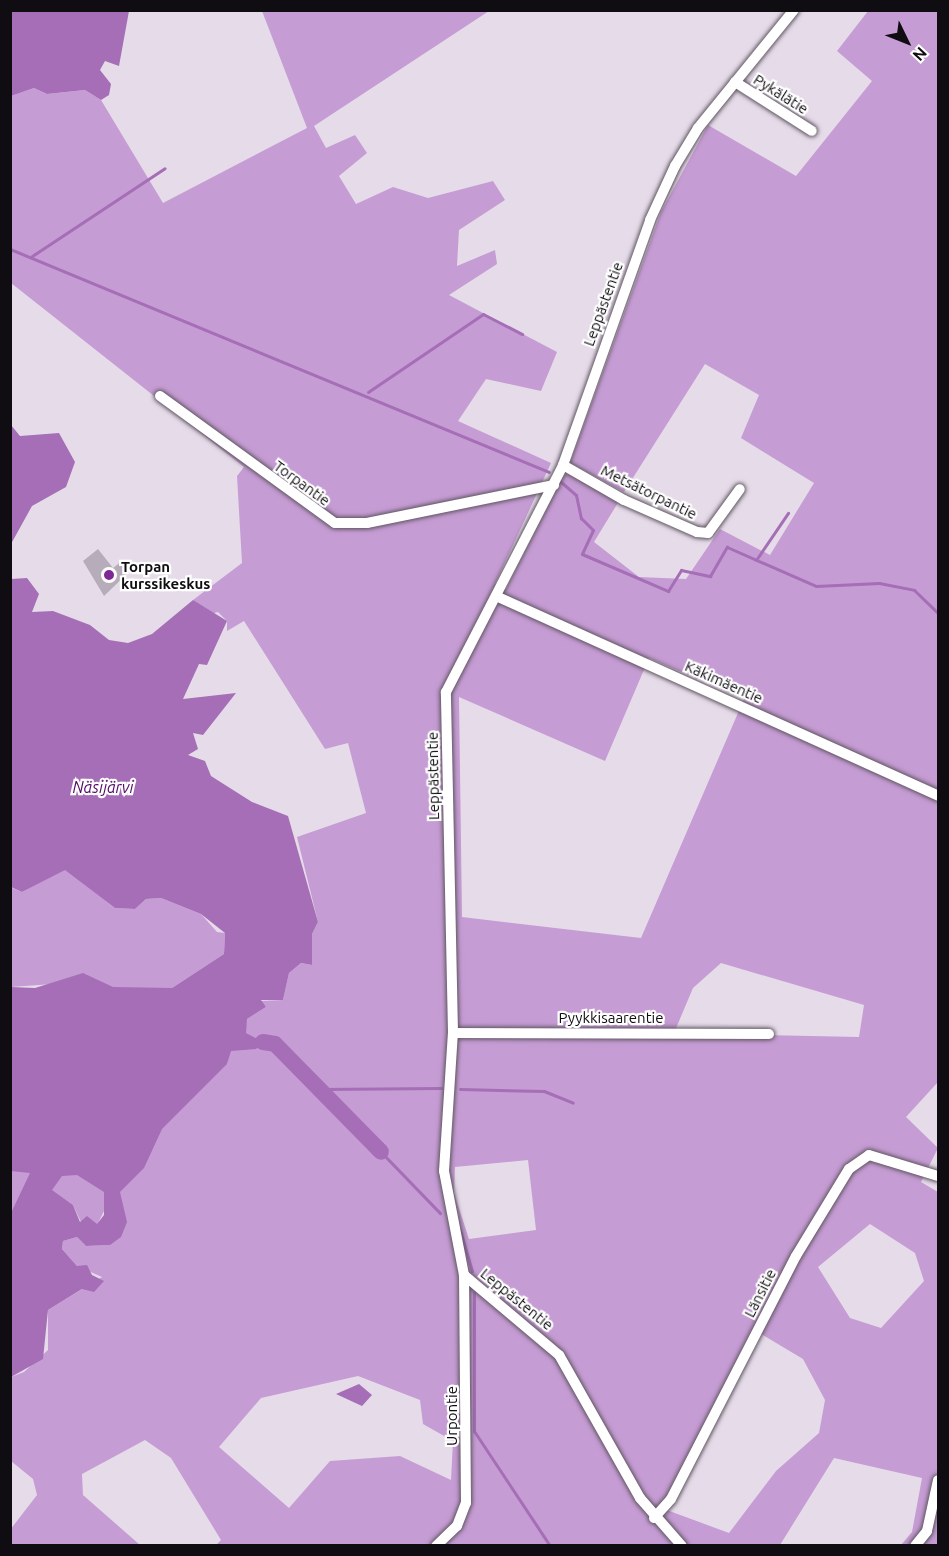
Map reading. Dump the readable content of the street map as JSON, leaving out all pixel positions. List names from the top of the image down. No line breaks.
{"streets":{"street":["Pykälätie","Leppästentie","Torpantie","Metsätorpantie","Käkimäentie","Pyykkisaarentie","Länsitie","Urpontie"]},"crossings":[["Pykälätie","Leppästentie"],["Leppästentie","Torpantie"],["Leppästentie","Metsätorpantie"],["Leppästentie","Käkimäentie"],["Leppästentie","Pyykkisaarentie"],["Leppästentie","Länsitie"],["Leppästentie","Urpontie"]],"water":["Näsijärvi"],"places":["Torpan kurssikeskus"],"north":"bottom right"}
